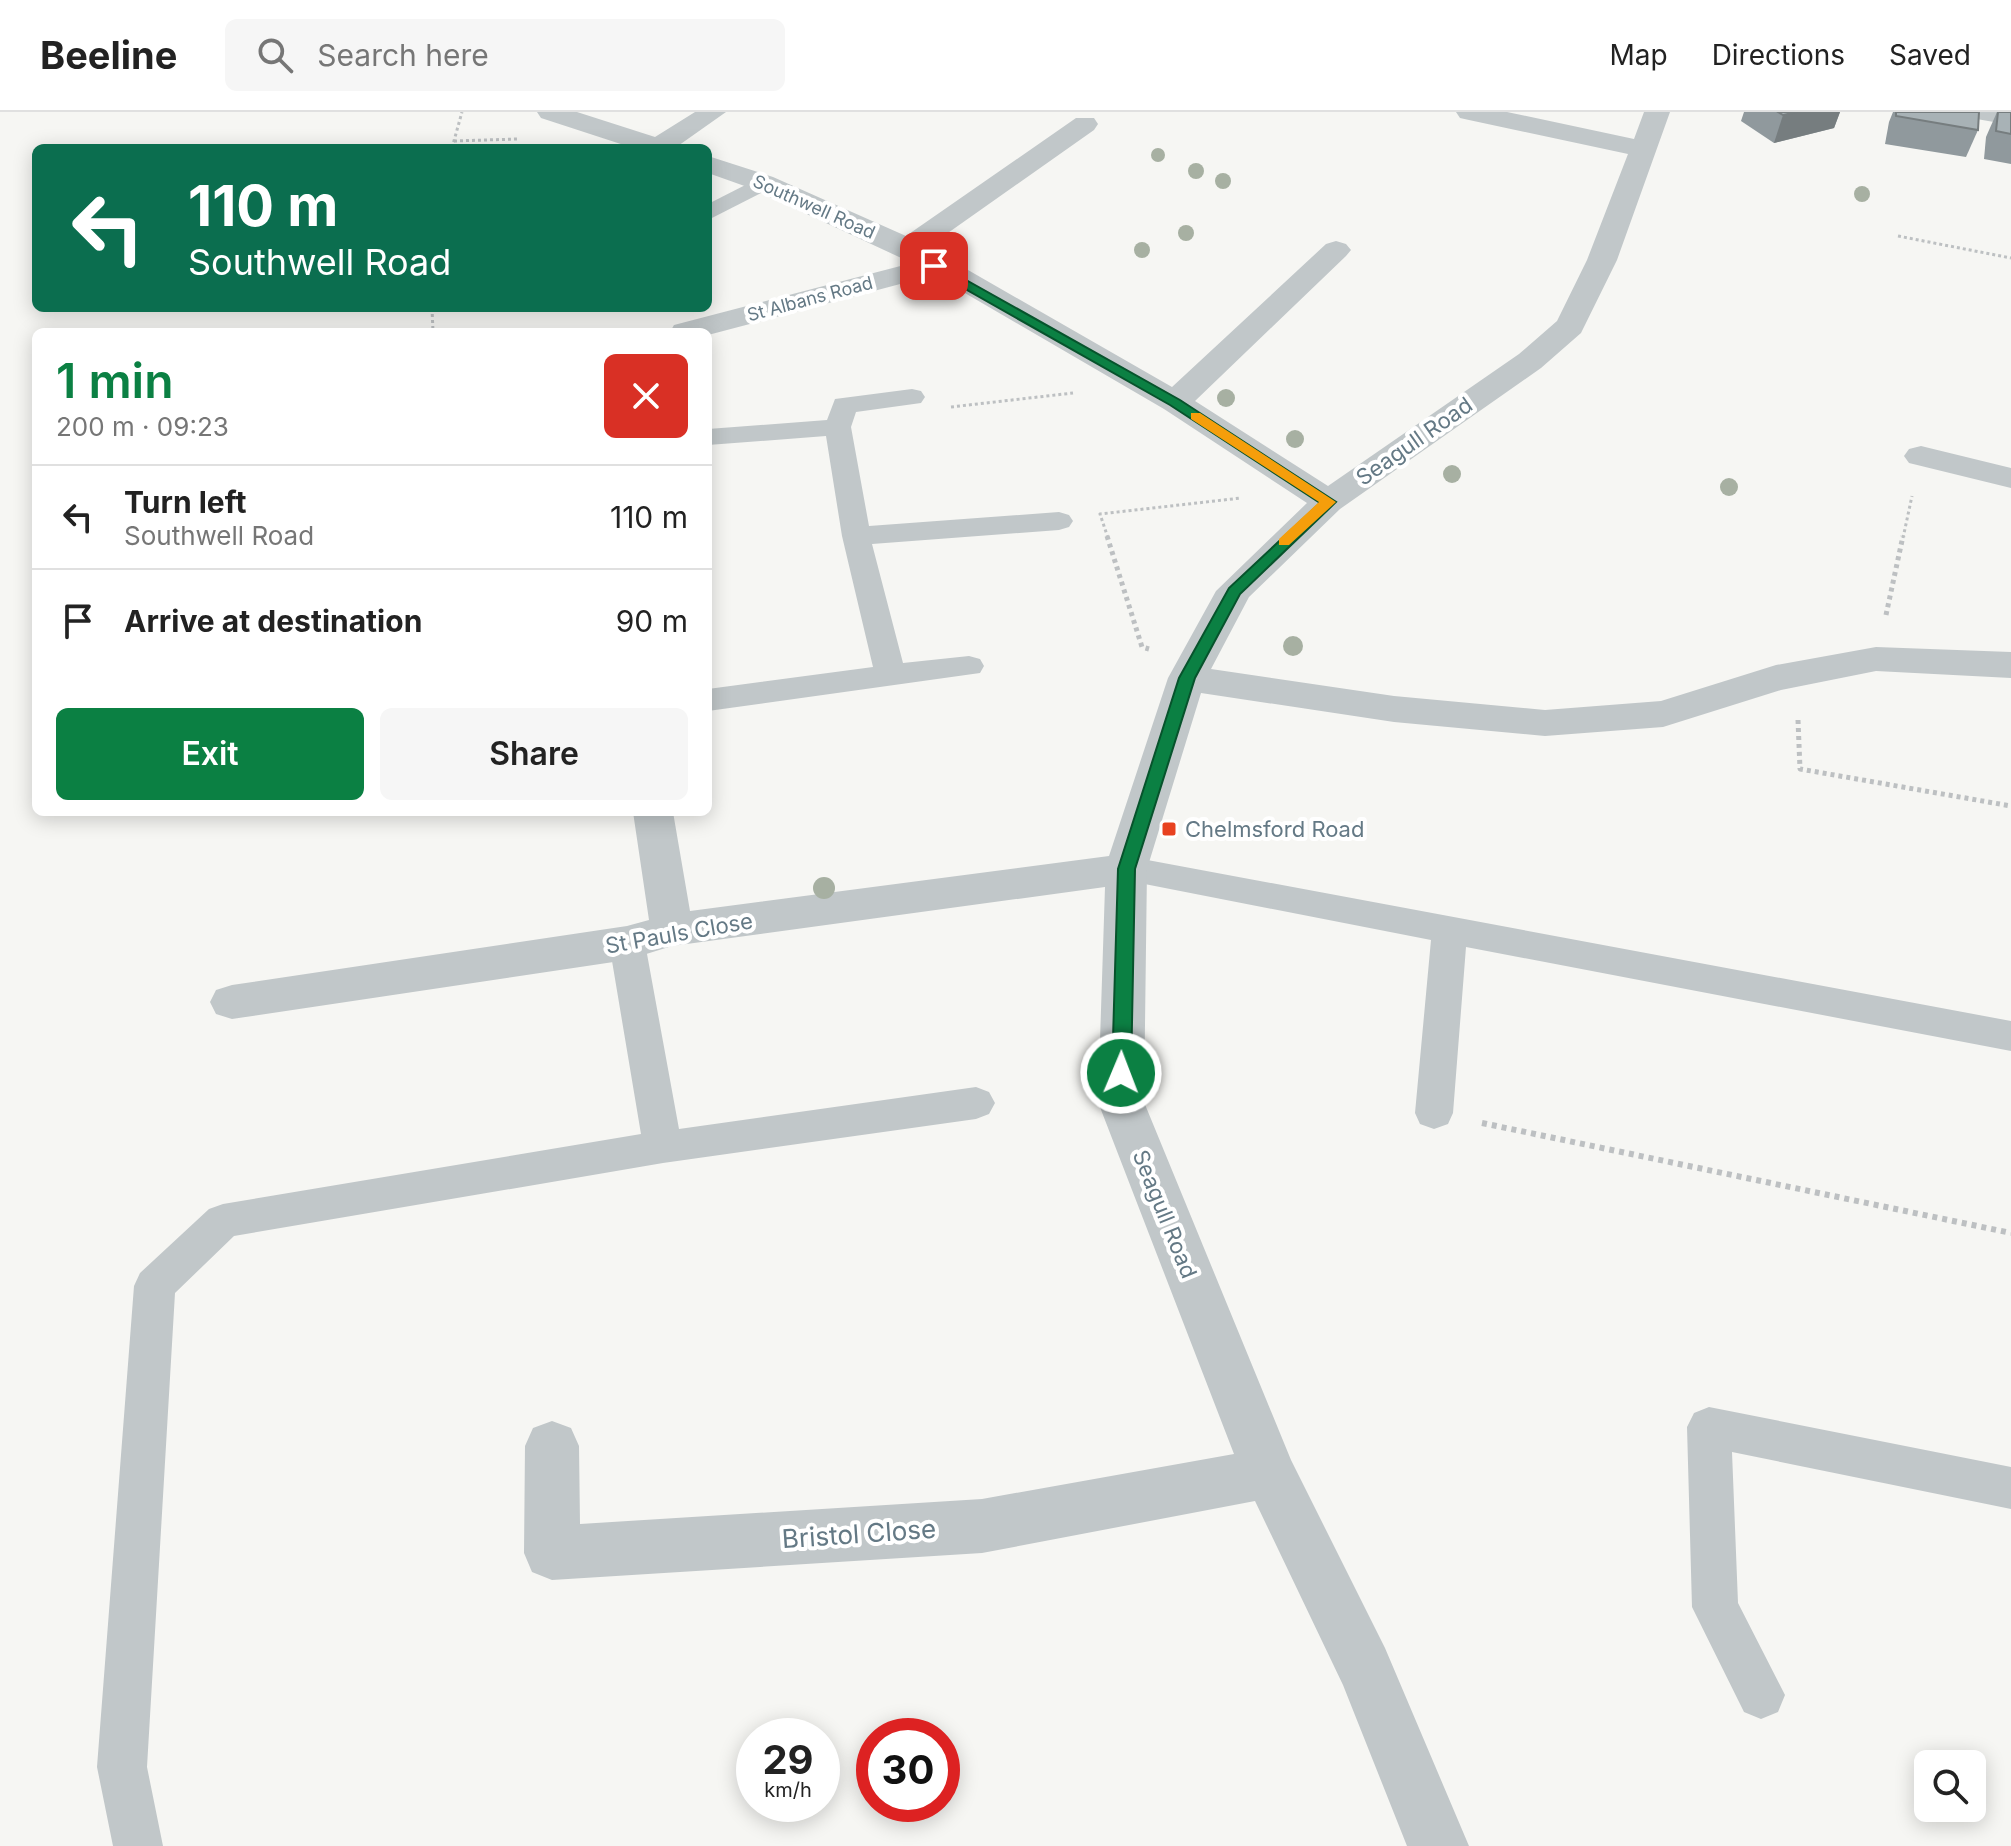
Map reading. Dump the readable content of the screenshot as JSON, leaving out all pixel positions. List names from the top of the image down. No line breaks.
{"streets":{"street":["Southwell Road","St Albans Road","Seagull Road","St Pauls Close","Bristol Close"]},"crossings":[["Southwell Road","St Albans Road"],["Southwell Road","Seagull Road"],["Seagull Road","St Pauls Close"],["Seagull Road","Bristol Close"]],"places":{"transit":["Chelmsford Road"]},"page":{"header":"Beeline","search":"Search here","nav":["Map","Directions","Saved"],"turn":["110 m","Southwell Road"],"heading":["1 min","200 m · 09:23"],"list":[{"name":"Turn left","note":"Southwell Road","value":"110 m"},{"name":"Arrive at destination","value":"90 m"}],"buttons":["Exit","Share"],"speed":"29 km/h","limit":"30"}}
